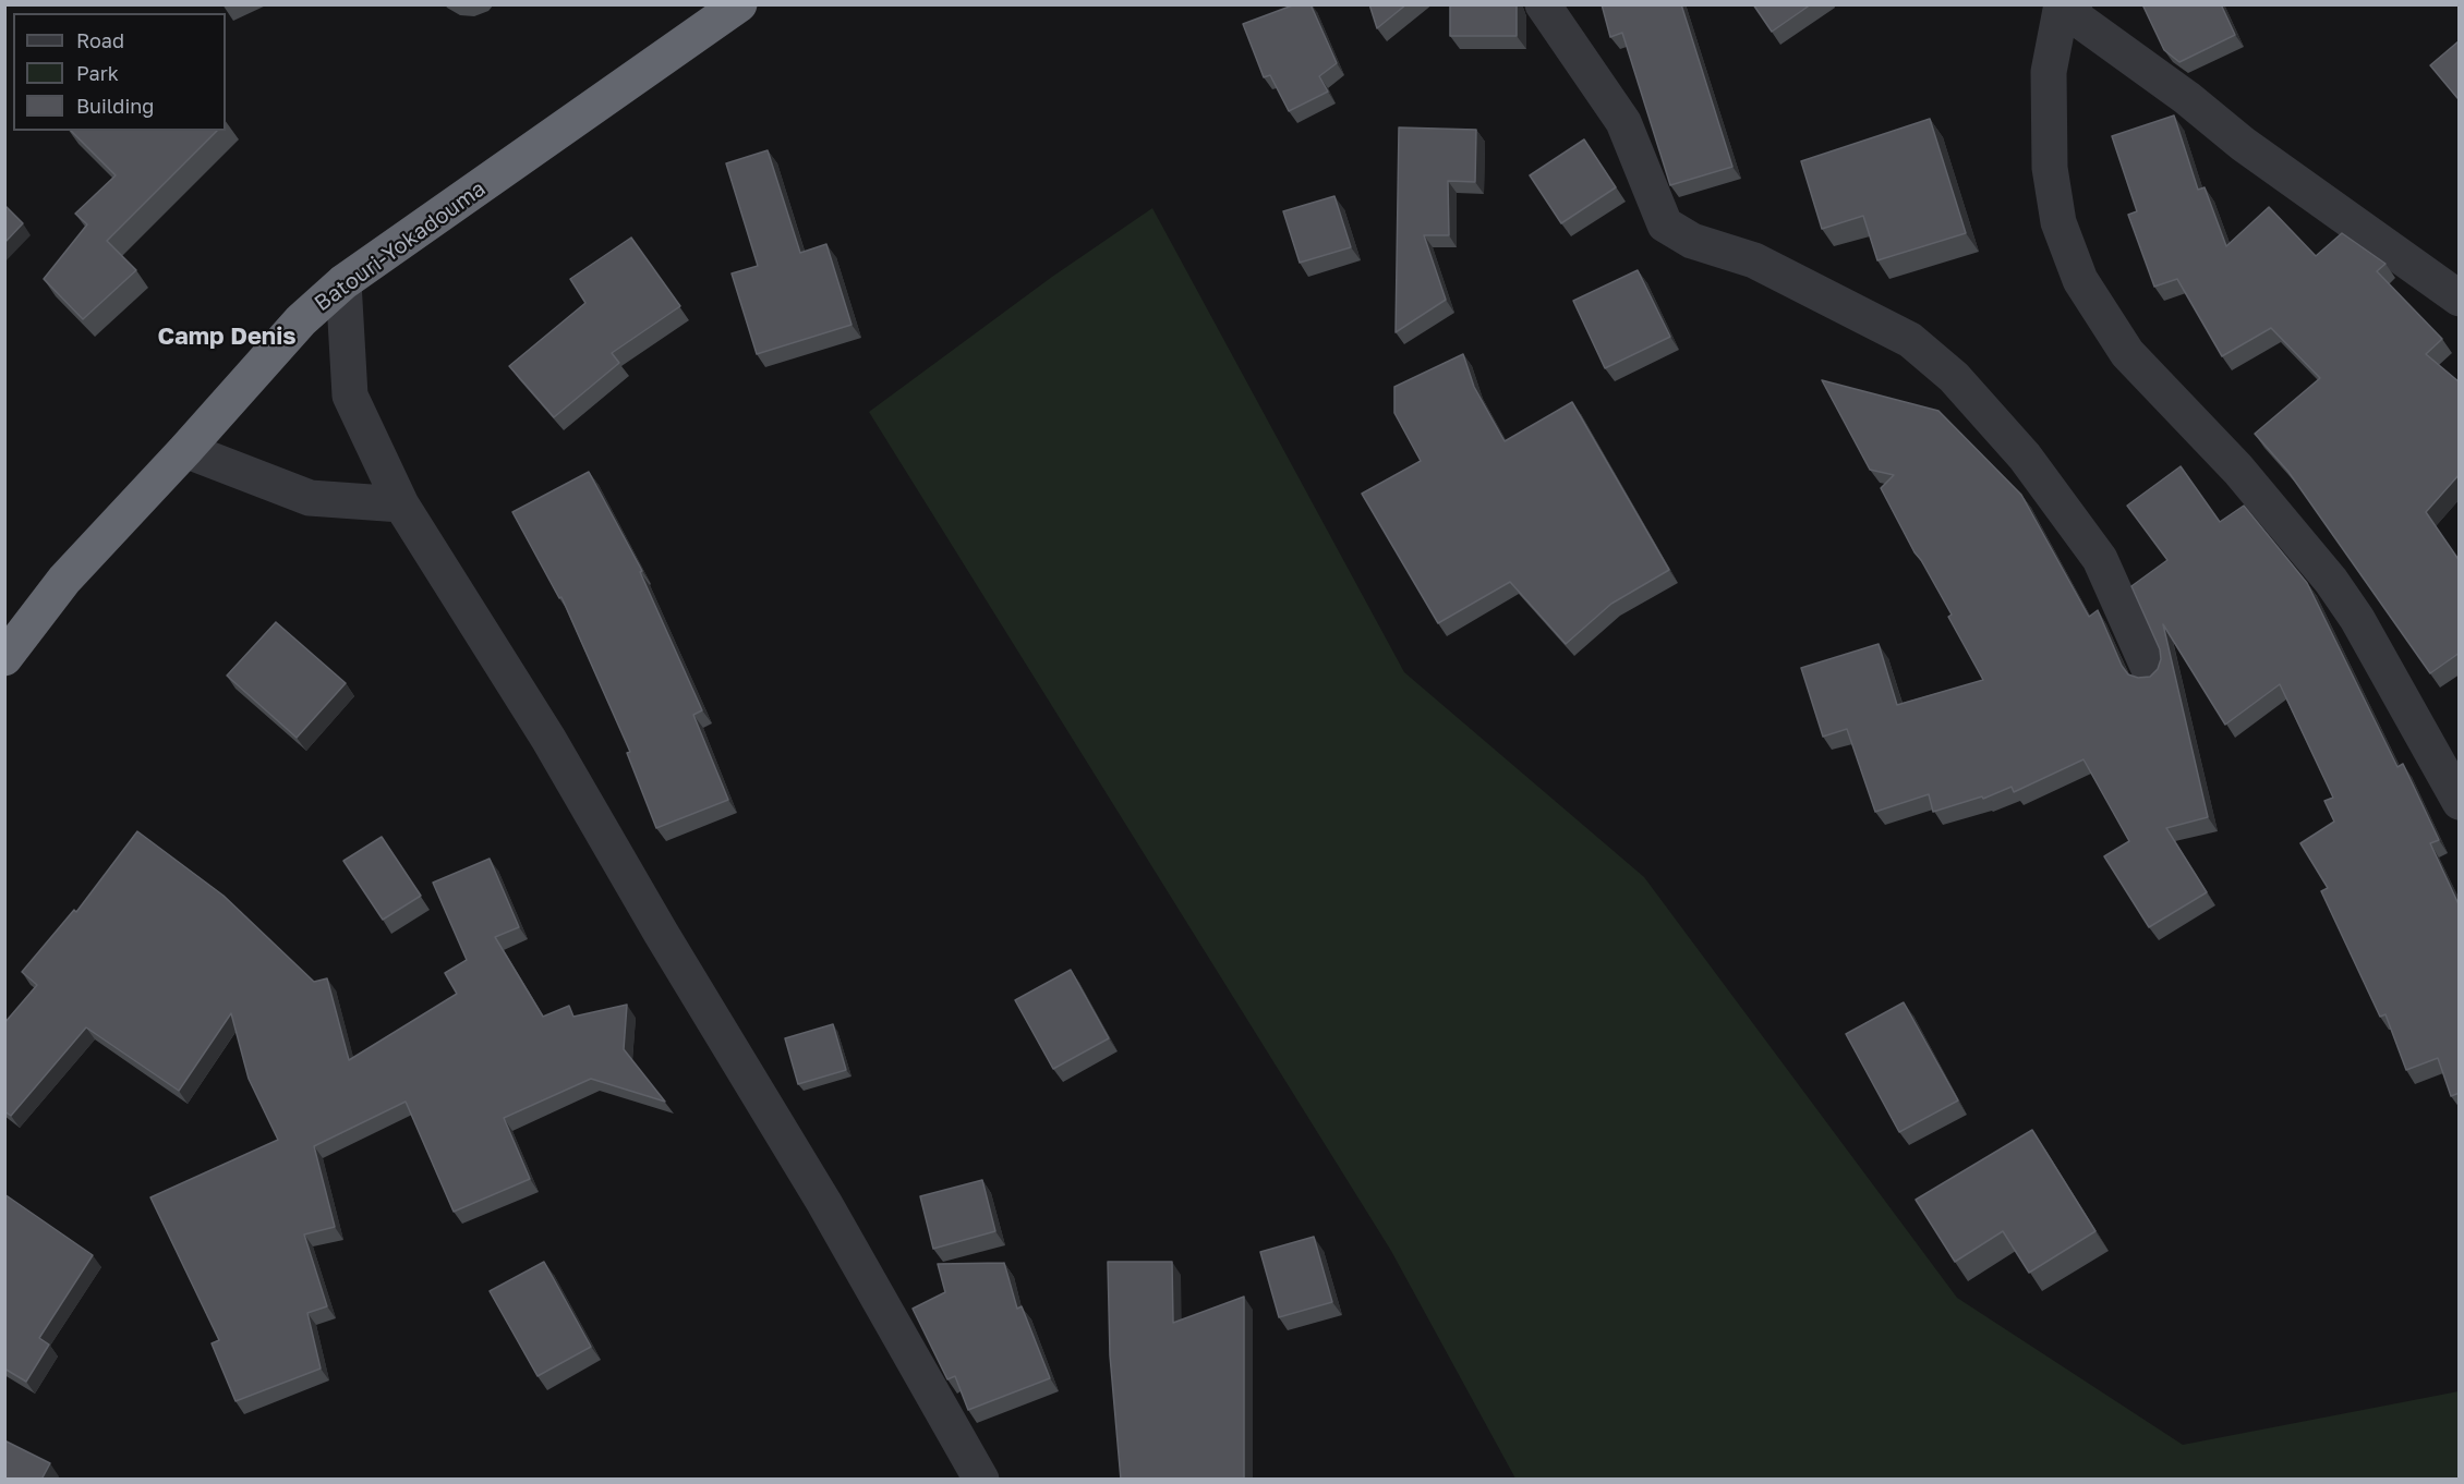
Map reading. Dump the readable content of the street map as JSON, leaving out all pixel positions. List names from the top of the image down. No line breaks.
{"streets":{"highway":["Batouri-Yokadouma"]},"districts":["Camp Denis"],"legend":["Road","Park","Building"]}
